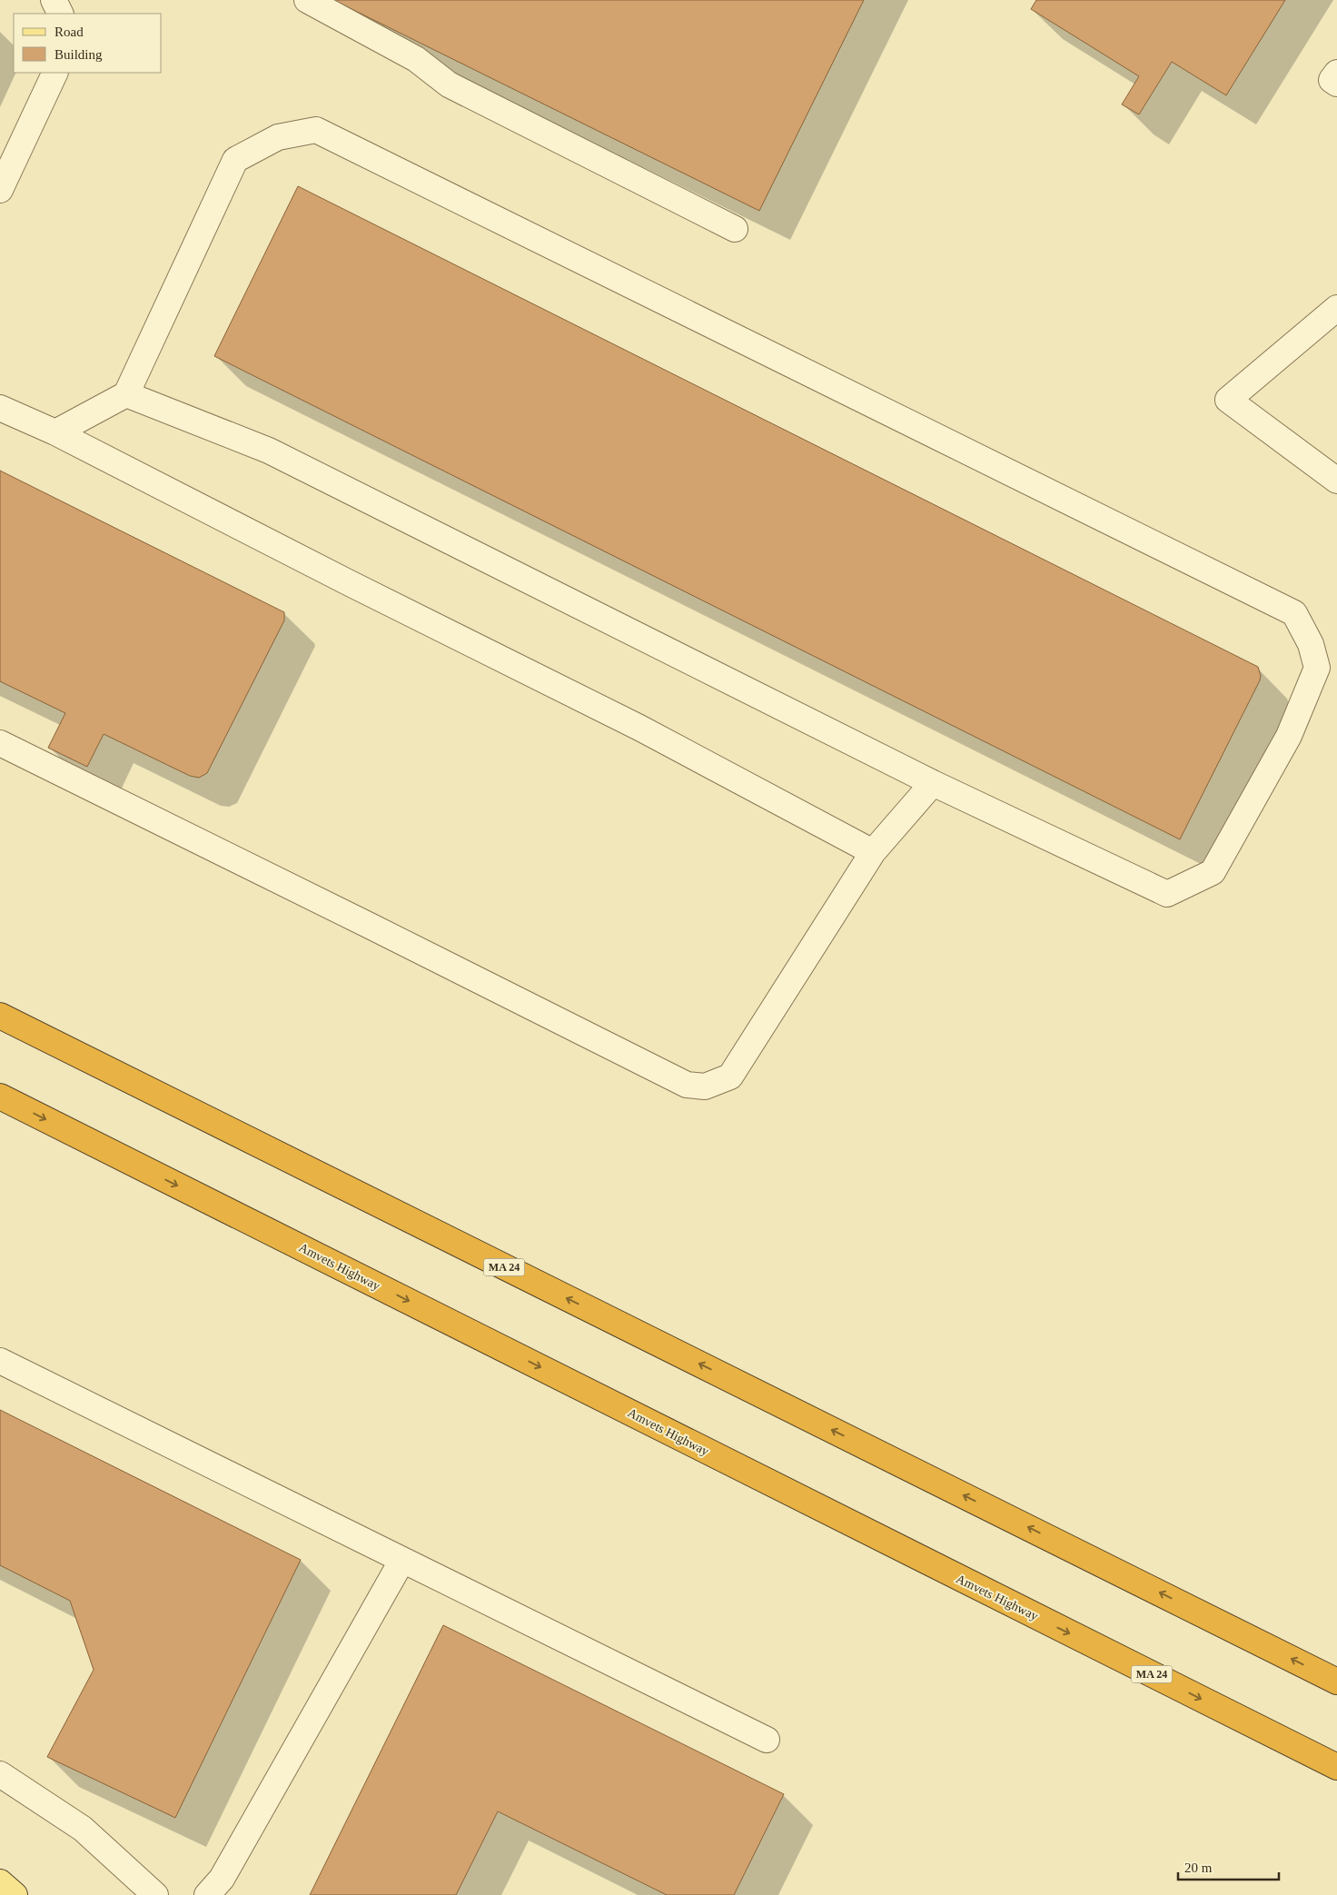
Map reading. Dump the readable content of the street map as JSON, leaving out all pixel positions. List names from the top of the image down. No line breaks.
{"streets":{"highway":["Amvets Highway","MA 24"]},"legend":["Road","Building"],"scale_bar":"20 m"}
